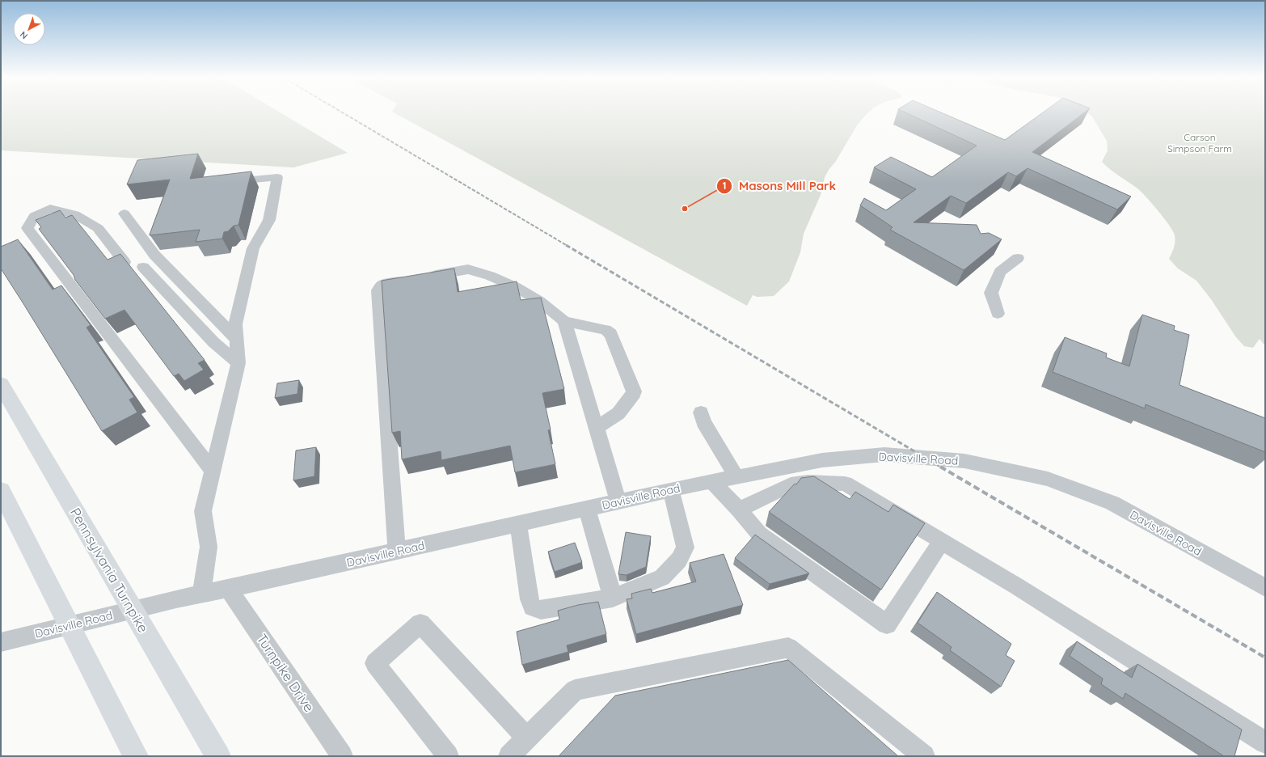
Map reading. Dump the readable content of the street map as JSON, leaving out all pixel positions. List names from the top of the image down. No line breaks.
{"streets":{"highway":["Pennsylvania Turnpike"],"street":["Davisville Road","Turnpike Drive"]},"crossings":[["Davisville Road","Turnpike Drive"]],"parks":["Carson Simpson Farm"],"places":["Masons Mill Park"],"north":"bottom left"}
